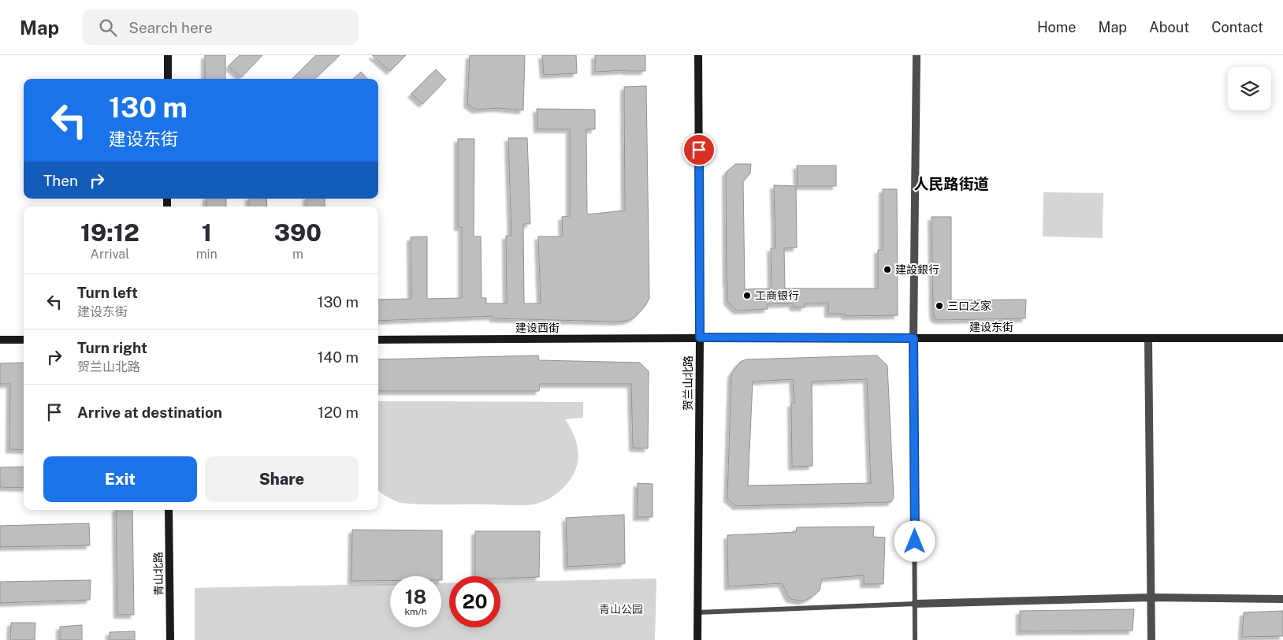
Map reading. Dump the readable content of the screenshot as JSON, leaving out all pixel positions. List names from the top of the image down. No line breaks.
{"streets":{"main road":["建设东街","建设西街","贺兰山北路","青山北路"]},"crossings":[["建设东街","建设西街"],["建设东街","贺兰山北路"],["建设西街","贺兰山北路"]],"districts":["人民路街道"],"parks":["青山公园"],"places":["建設銀行","工商银行","三口之家"],"page":{"header":"Map","search":"Search here","nav":["Home","Map","About","Contact"],"turn":["130 m","建设东街"],"then":"Then","eta":["19:12","Arrival","1","min","390","m"],"list":[{"name":"Turn left","note":"建设东街","value":"130 m"},{"name":"Turn right","note":"贺兰山北路","value":"140 m"},{"name":"Arrive at destination","value":"120 m"}],"buttons":["Exit","Share"],"speed":"18 km/h","limit":"20"}}
